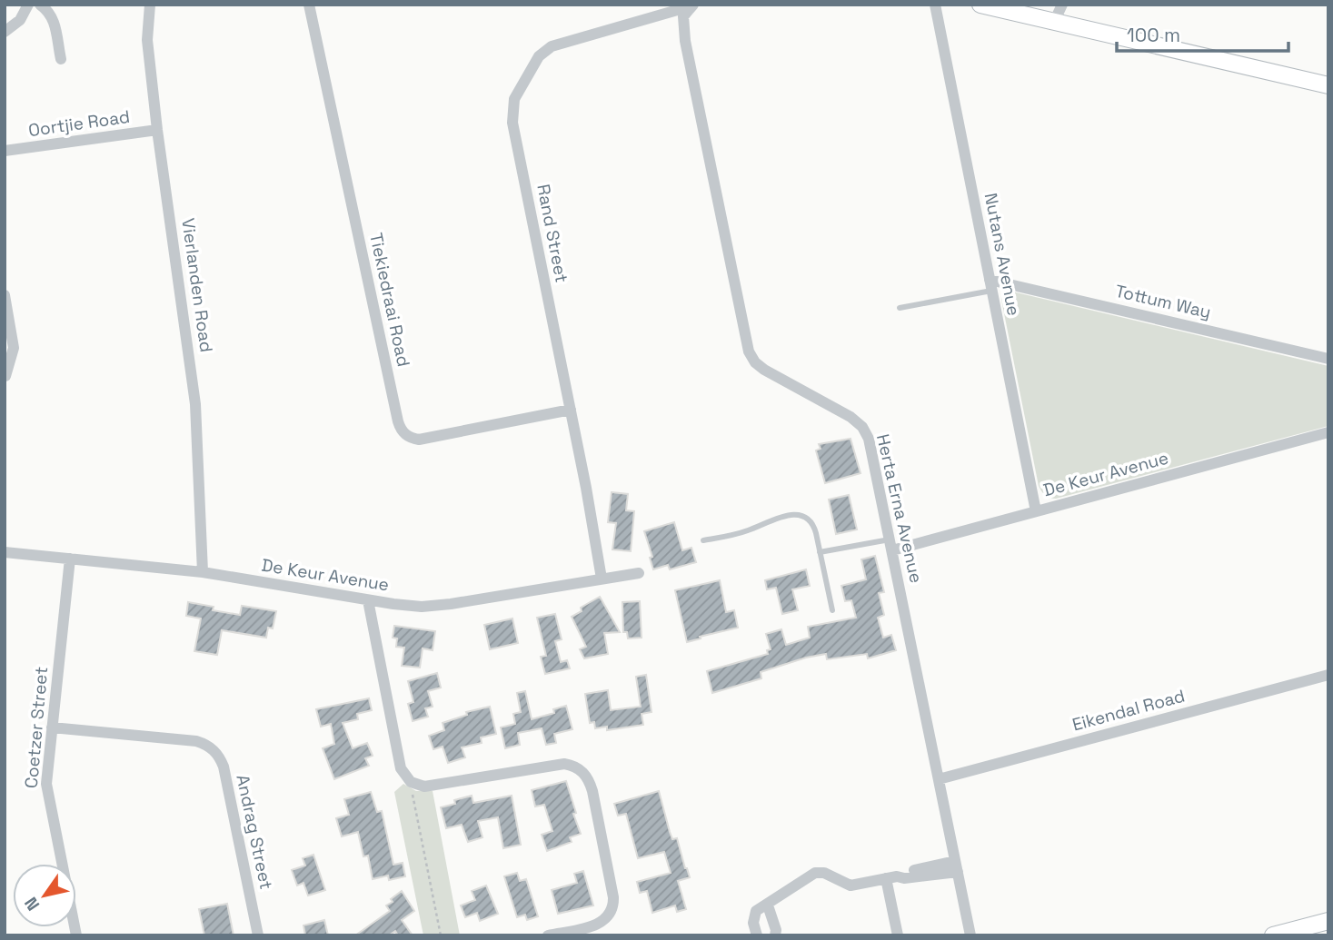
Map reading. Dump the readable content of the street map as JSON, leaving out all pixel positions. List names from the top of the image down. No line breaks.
{"streets":{"street":["Oortjie Road","Rand Street","Nutans Avenue","Vierlanden Road","Tiekiedraai Road","Tottum Way","De Keur Avenue","Herta Erna Avenue","Eikendal Road","Coetzer Street","Andrag Street"]},"crossings":[["Oortjie Road","Vierlanden Road"],["Rand Street","Tiekiedraai Road"],["Rand Street","De Keur Avenue"],["Rand Street","Herta Erna Avenue"],["Nutans Avenue","Tottum Way"],["Nutans Avenue","De Keur Avenue"],["Vierlanden Road","De Keur Avenue"],["De Keur Avenue","Herta Erna Avenue"],["De Keur Avenue","Coetzer Street"],["Herta Erna Avenue","Eikendal Road"],["Coetzer Street","Andrag Street"]],"scale_bar":"100 m","north":"bottom left"}
